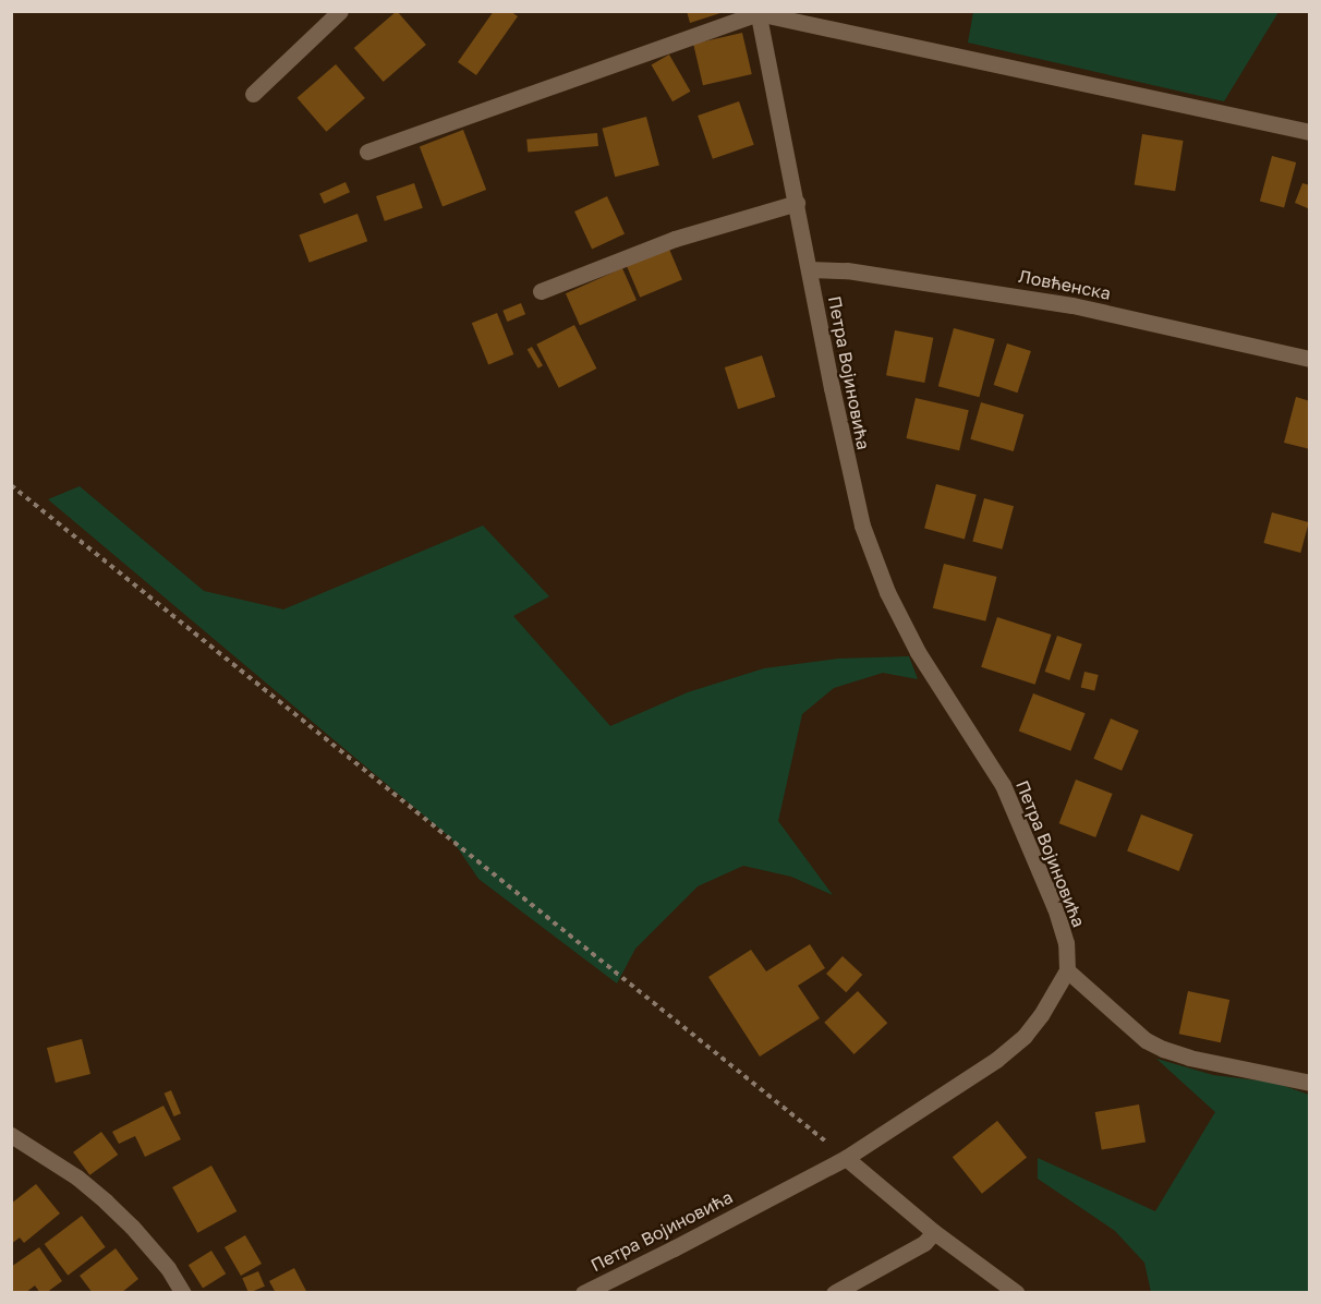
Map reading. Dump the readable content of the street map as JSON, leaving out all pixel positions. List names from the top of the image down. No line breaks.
{"streets":{"street":["Ловћенска","Петра Војиновића"]},"crossings":[["Ловћенска","Петра Војиновића"]]}
